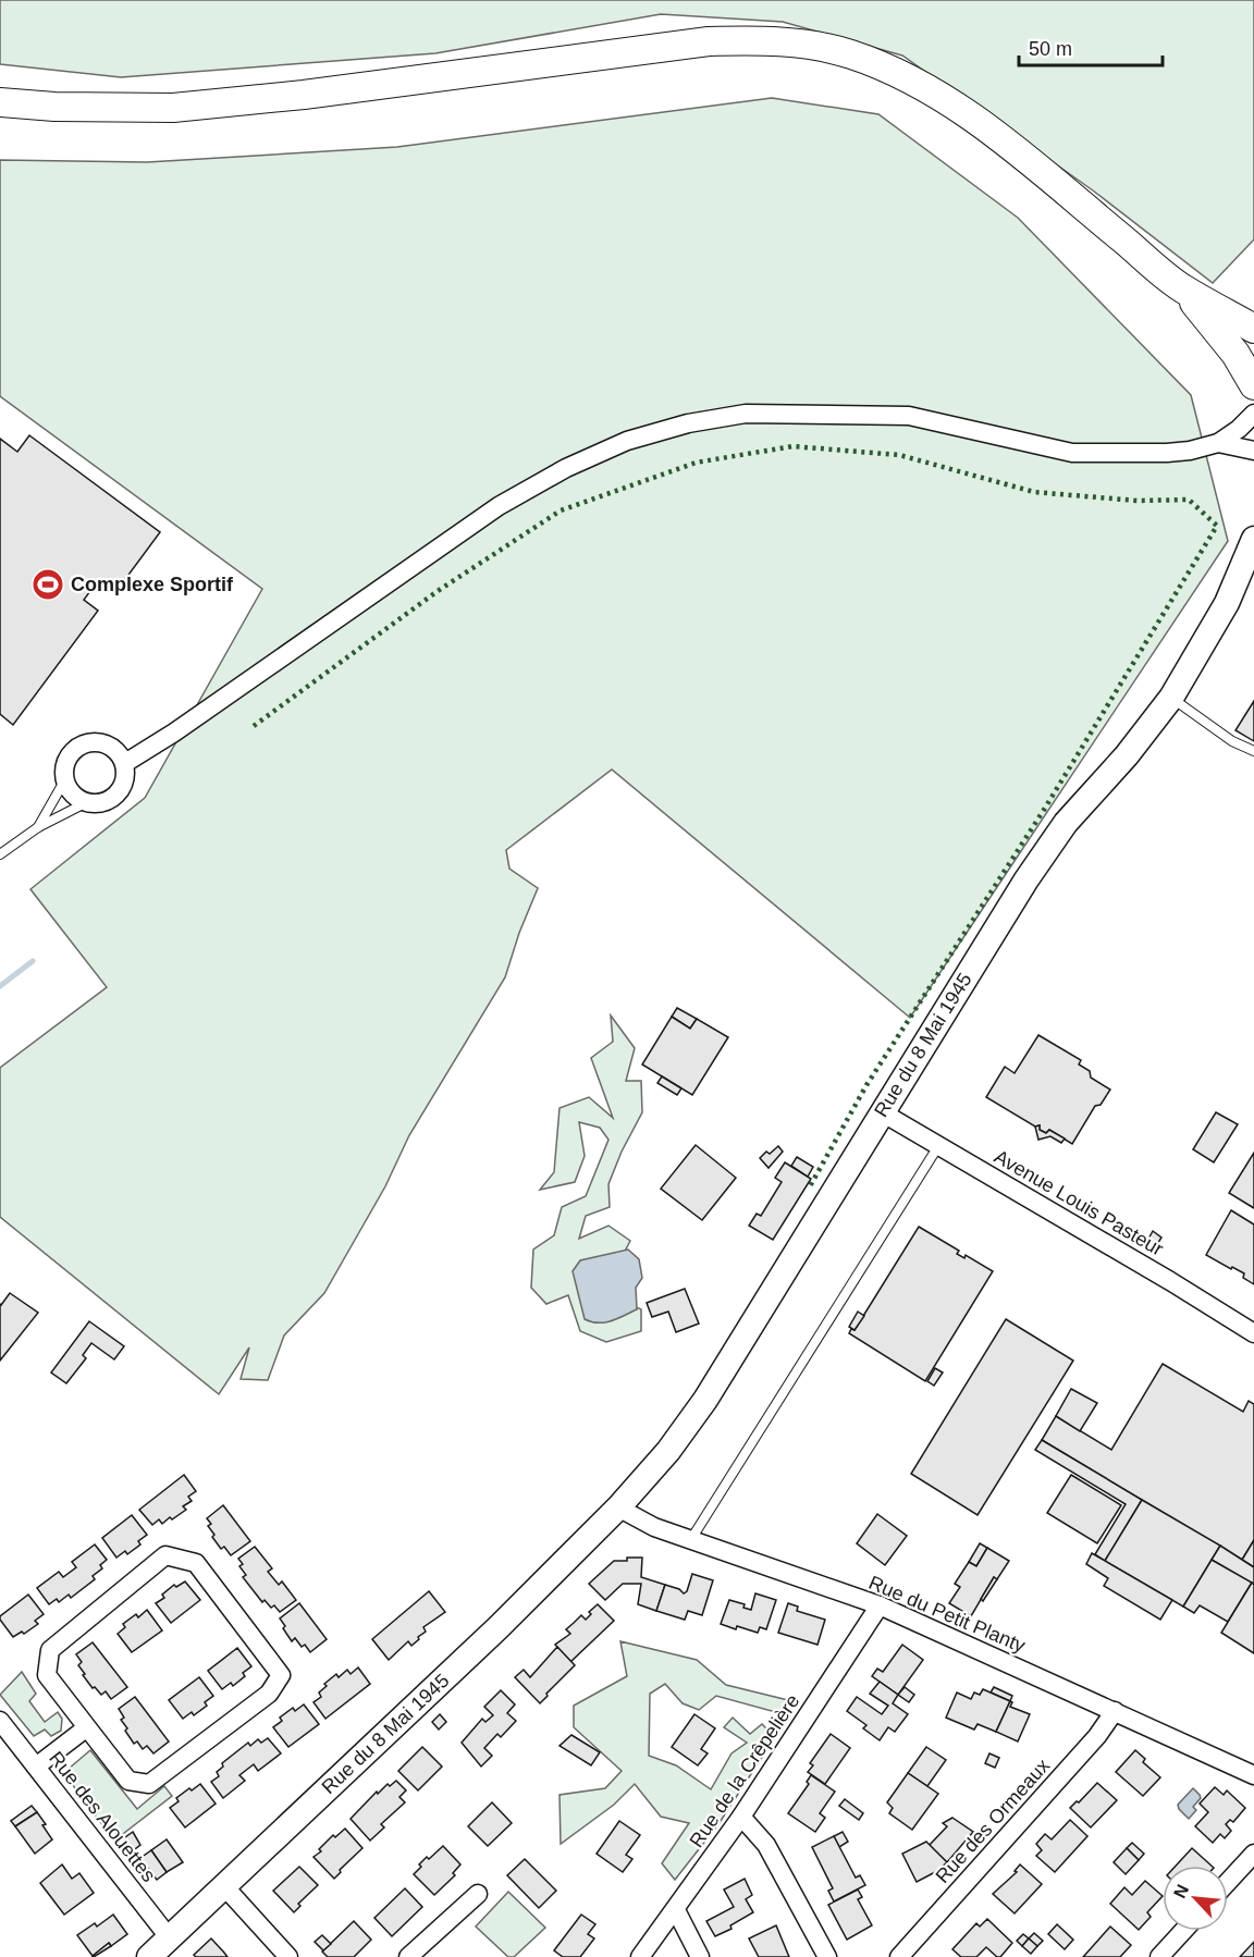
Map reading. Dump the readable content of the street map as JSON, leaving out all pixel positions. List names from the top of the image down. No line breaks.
{"streets":{"main road":["Rue du 8 Mai 1945"],"street":["Avenue Louis Pasteur","Rue du Petit Planty","Rue de la Crêpelière","Rue des Alouettes","Rue des Ormeaux"]},"crossings":[["Rue du 8 Mai 1945","Avenue Louis Pasteur"],["Rue du 8 Mai 1945","Rue du Petit Planty"],["Rue du 8 Mai 1945","Rue des Alouettes"],["Rue du Petit Planty","Rue de la Crêpelière"],["Rue du Petit Planty","Rue des Ormeaux"]],"places":{"sports":["Complexe Sportif"]},"scale_bar":"50 m","north":"top left"}
